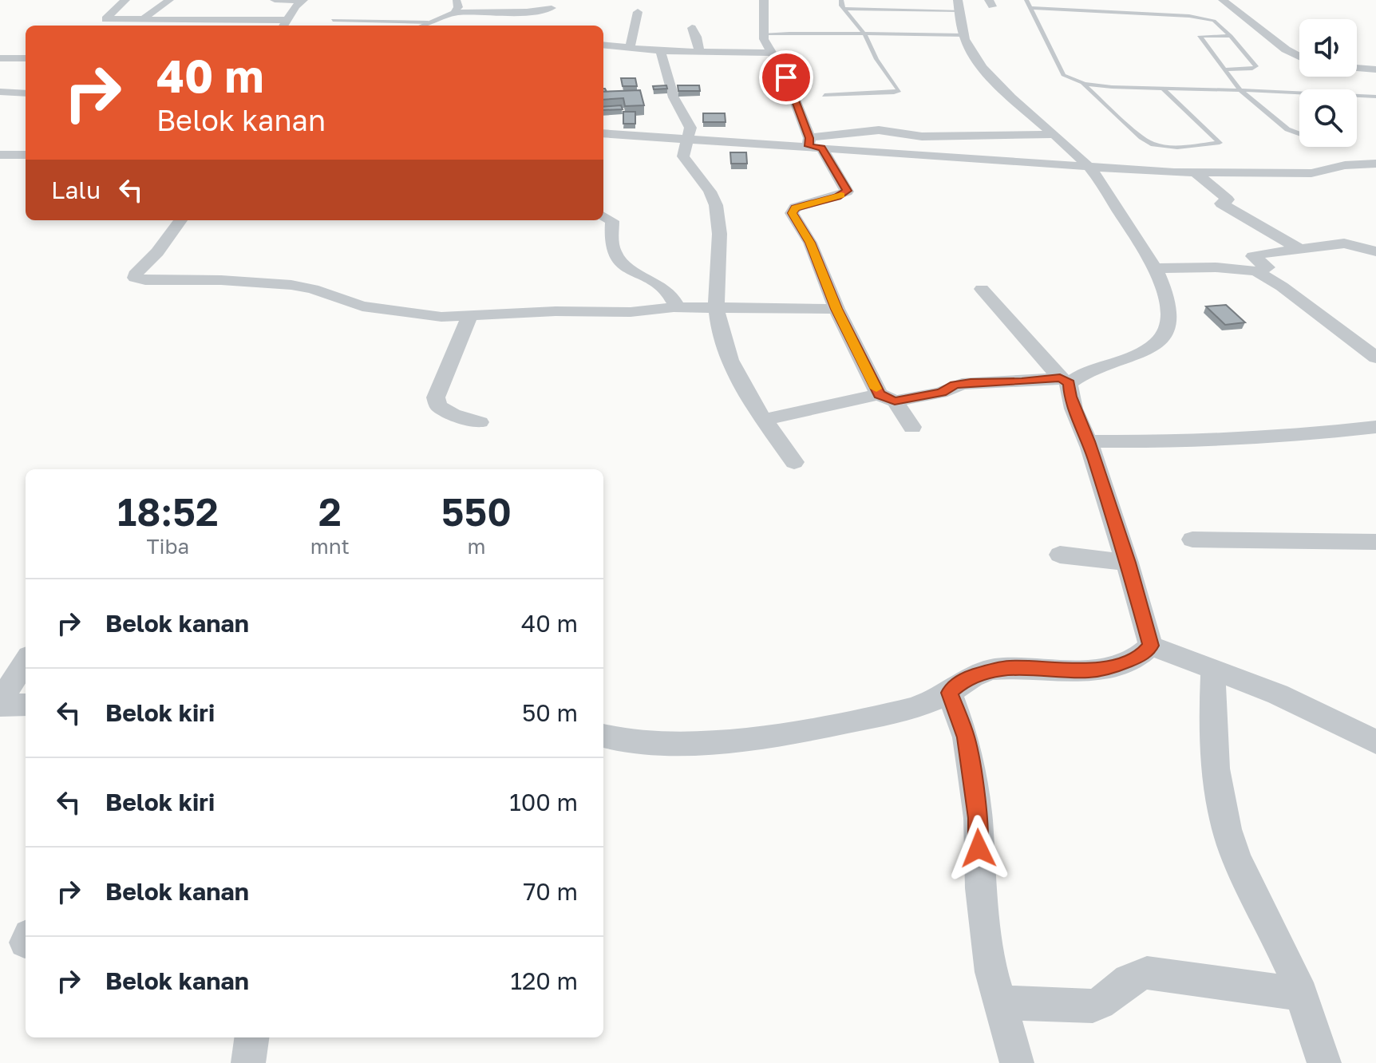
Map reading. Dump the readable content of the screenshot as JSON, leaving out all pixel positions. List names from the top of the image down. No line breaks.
{"page":{"turn":["40 m","Belok kanan"],"then":"Lalu","eta":["18:52","Tiba","2","mnt","550","m"],"list":[{"name":"Belok kanan","value":"40 m"},{"name":"Belok kiri","value":"50 m"},{"name":"Belok kiri","value":"100 m"},{"name":"Belok kanan","value":"70 m"},{"name":"Belok kanan","value":"120 m"}]}}
